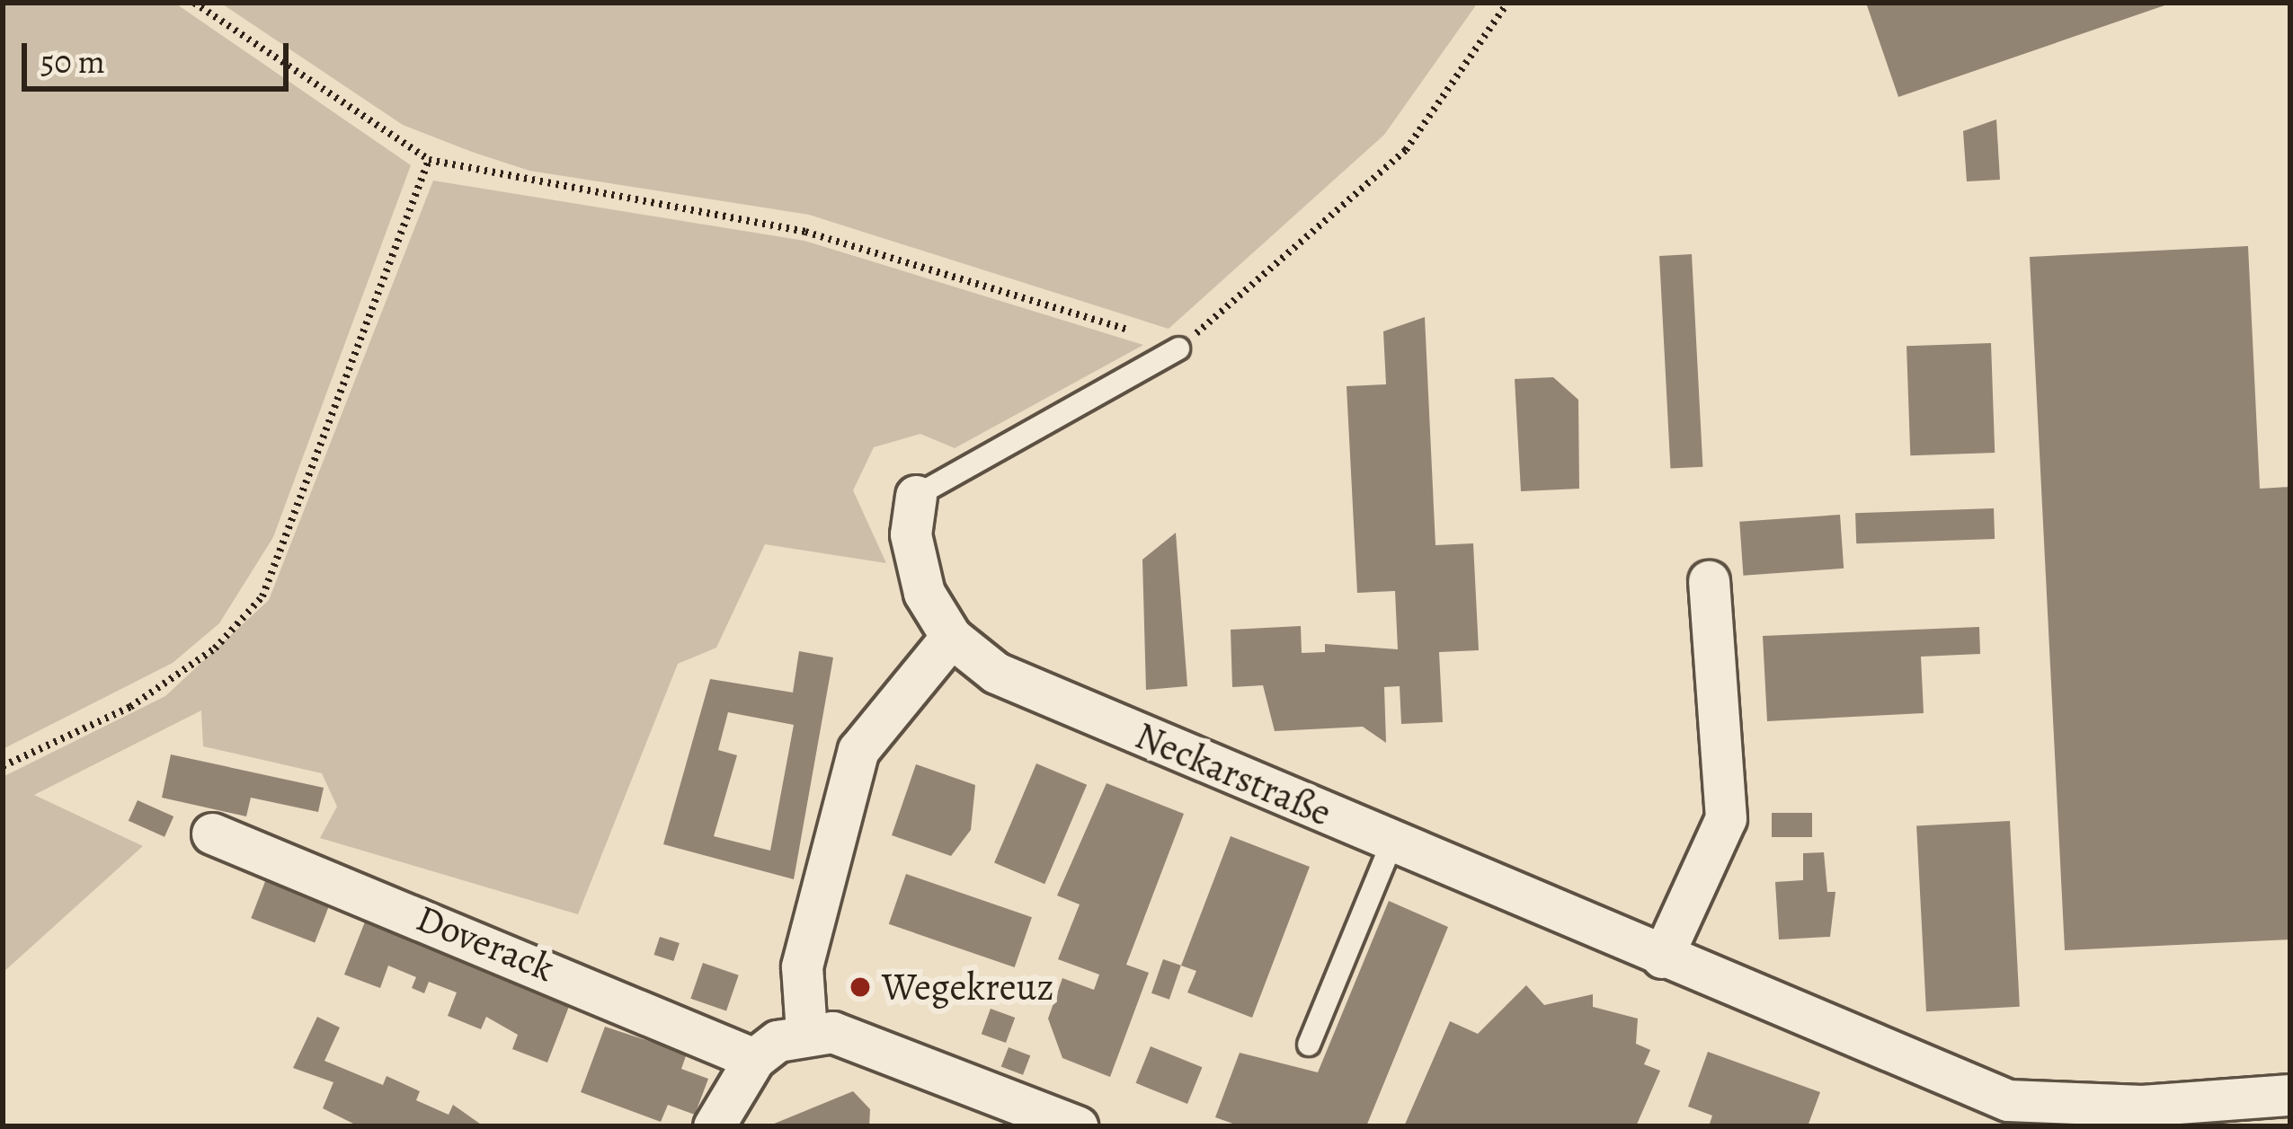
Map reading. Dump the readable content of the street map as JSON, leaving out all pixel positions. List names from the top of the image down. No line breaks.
{"streets":{"street":["Neckarstraße","Doverack"]},"places":["Wegekreuz"],"scale_bar":"50 m"}
